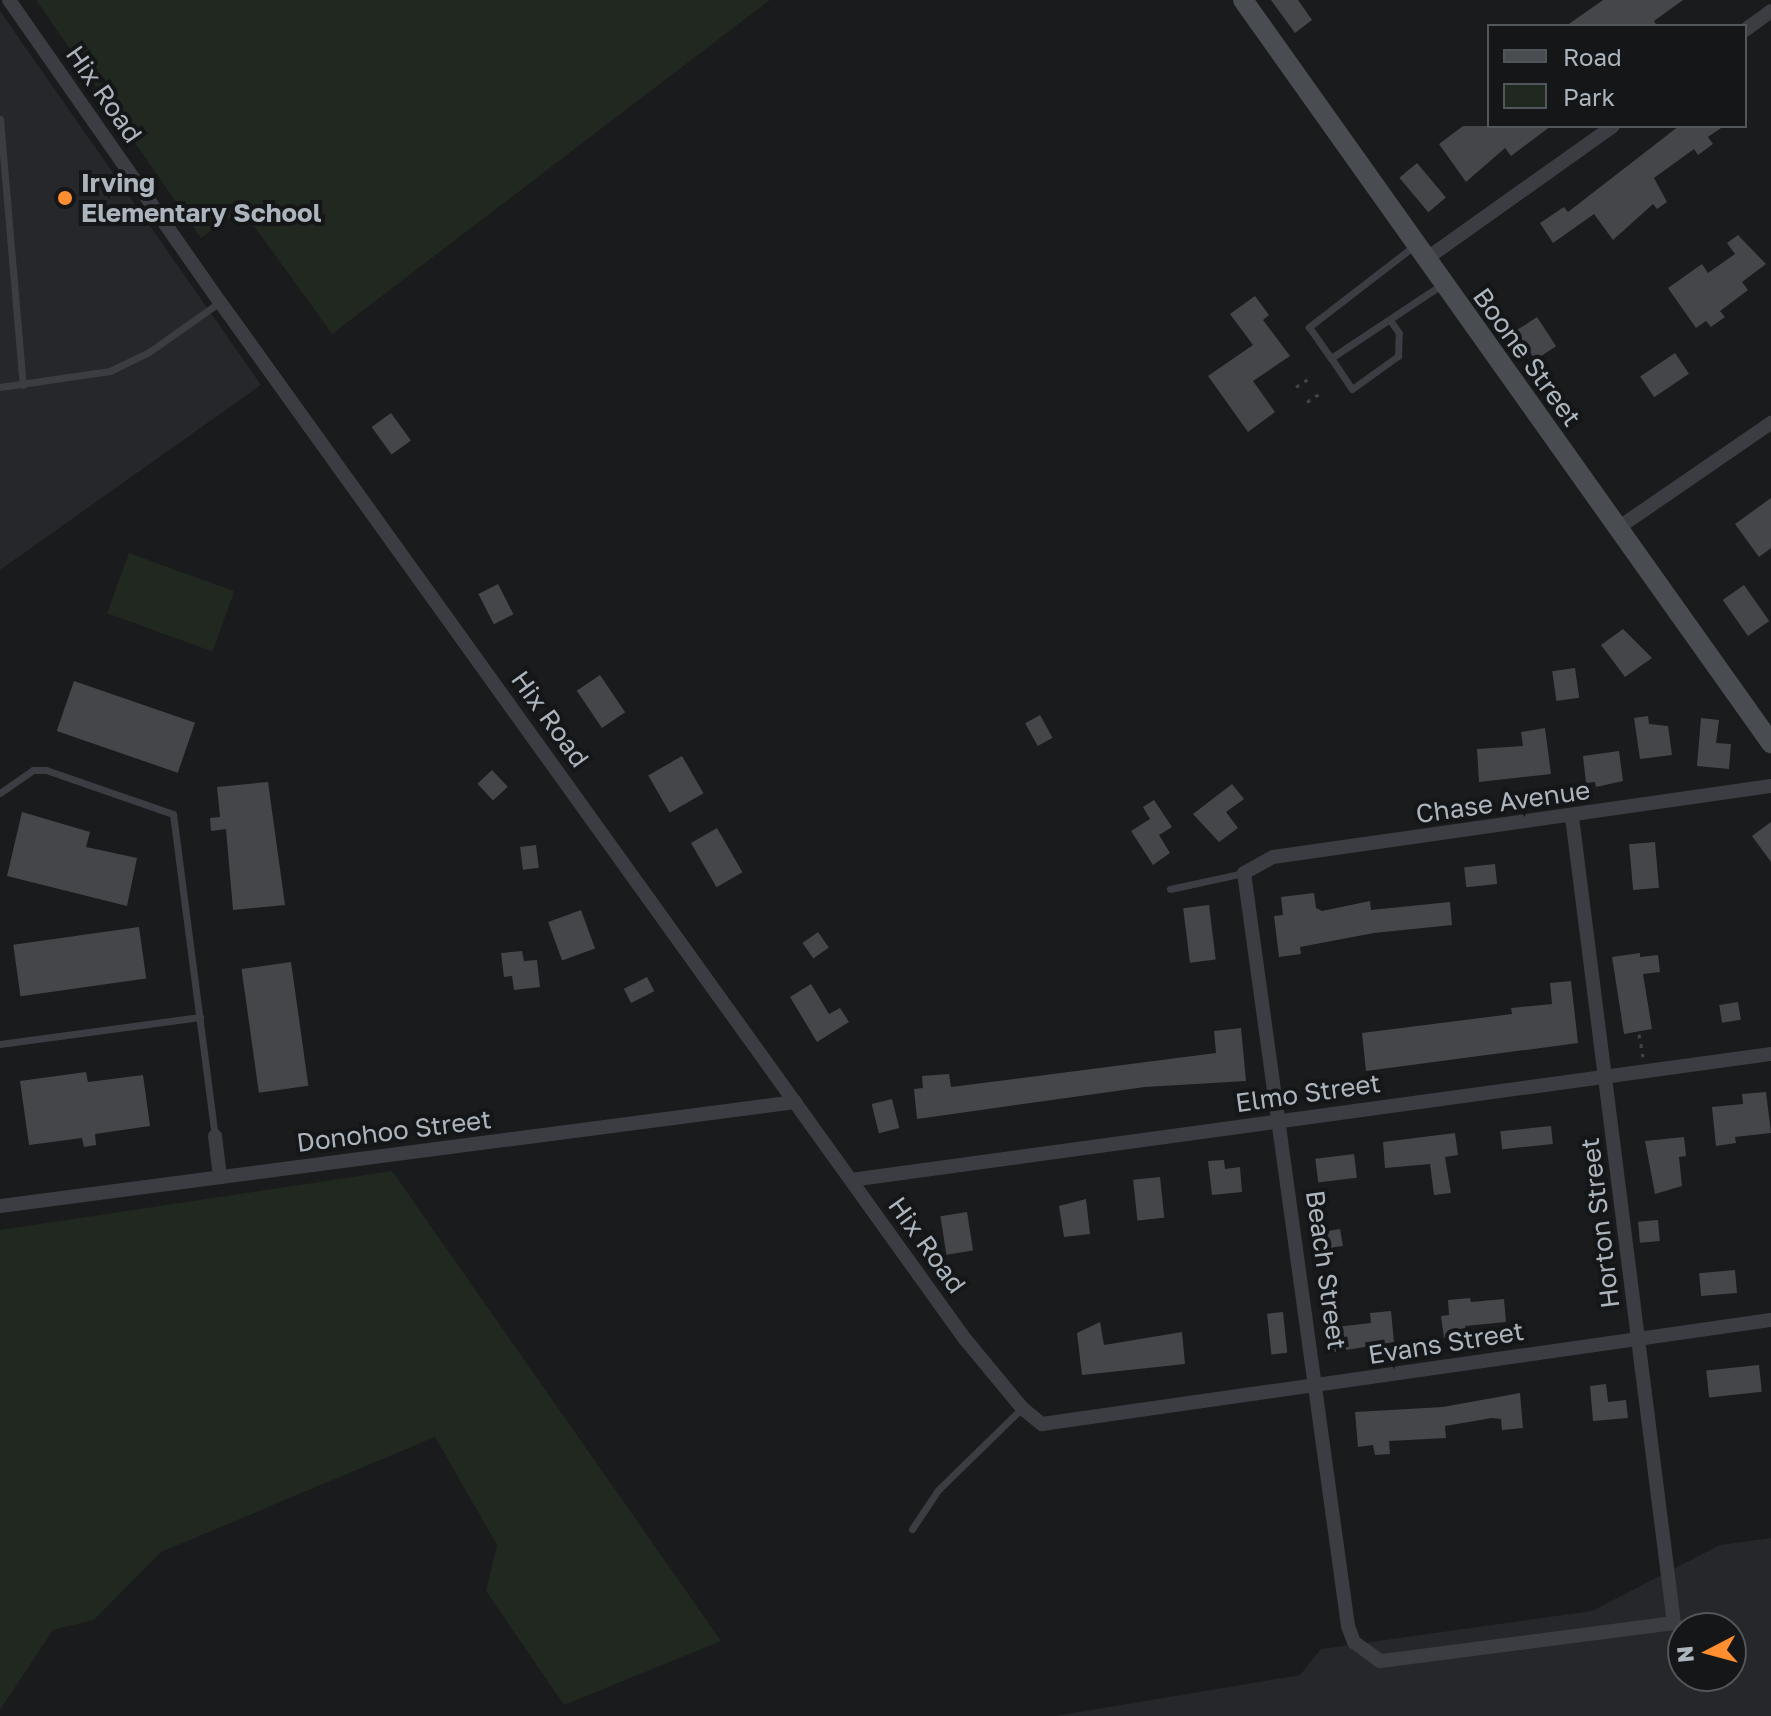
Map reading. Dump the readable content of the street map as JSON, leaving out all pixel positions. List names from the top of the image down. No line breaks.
{"streets":{"street":["Hix Road","Boone Street","Chase Avenue","Elmo Street","Donohoo Street","Horton Street","Beach Street","Evans Street"]},"crossings":[["Hix Road","Elmo Street"],["Hix Road","Donohoo Street"],["Hix Road","Evans Street"],["Chase Avenue","Horton Street"],["Chase Avenue","Beach Street"],["Elmo Street","Horton Street"],["Elmo Street","Beach Street"],["Horton Street","Beach Street"],["Horton Street","Evans Street"],["Beach Street","Evans Street"]],"places":["Irving Elementary School"],"legend":["Road","Park"],"north":"left"}
